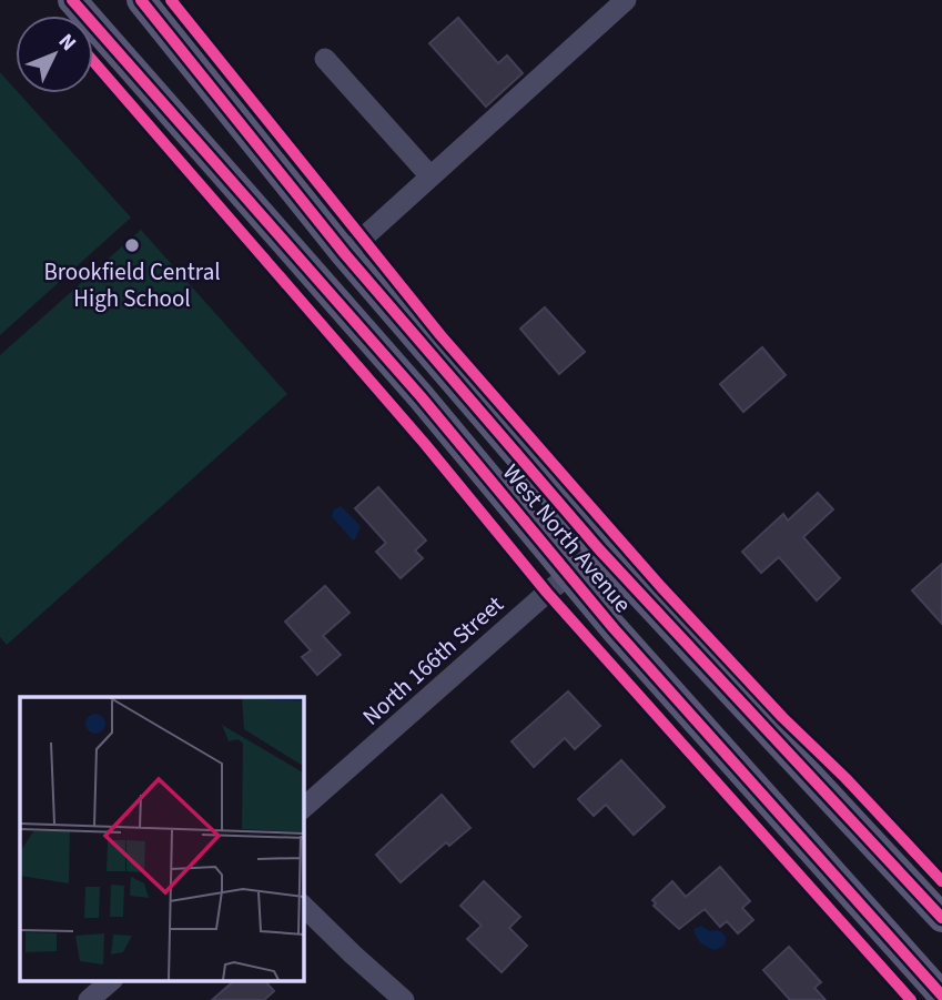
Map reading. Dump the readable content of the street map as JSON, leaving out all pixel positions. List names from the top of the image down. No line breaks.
{"streets":{"main road":["West North Avenue"],"street":["North 166th Street"]},"crossings":[["West North Avenue","North 166th Street"]],"places":["Brookfield Central High School"],"north":"top right"}
